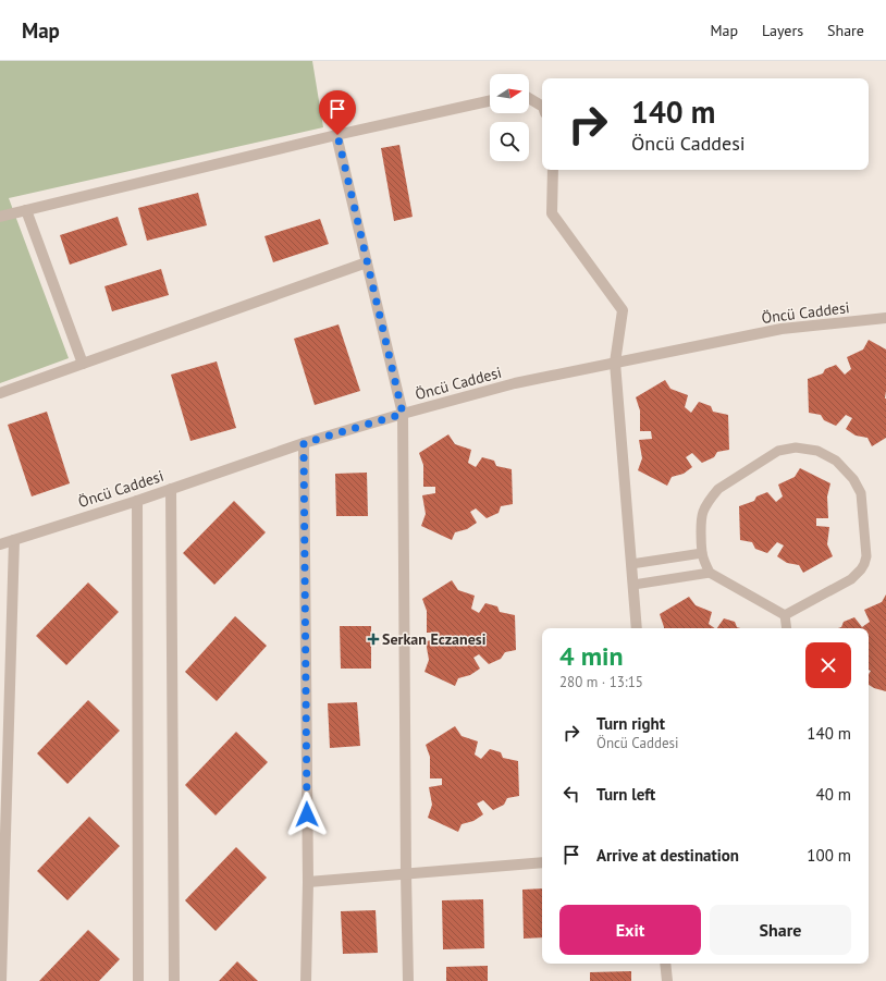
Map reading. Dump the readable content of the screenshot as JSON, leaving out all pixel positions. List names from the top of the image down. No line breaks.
{"streets":{"street":["Öncü Caddesi"]},"places":{"health":["Serkan Eczanesi"]},"north":"right","page":{"header":"Map","nav":["Map","Layers","Share"],"turn":["140 m","Öncü Caddesi"],"heading":["4 min","280 m · 13:15"],"list":[{"name":"Turn right","note":"Öncü Caddesi","value":"140 m"},{"name":"Turn left","value":"40 m"},{"name":"Arrive at destination","value":"100 m"}],"buttons":["Exit","Share"]}}
